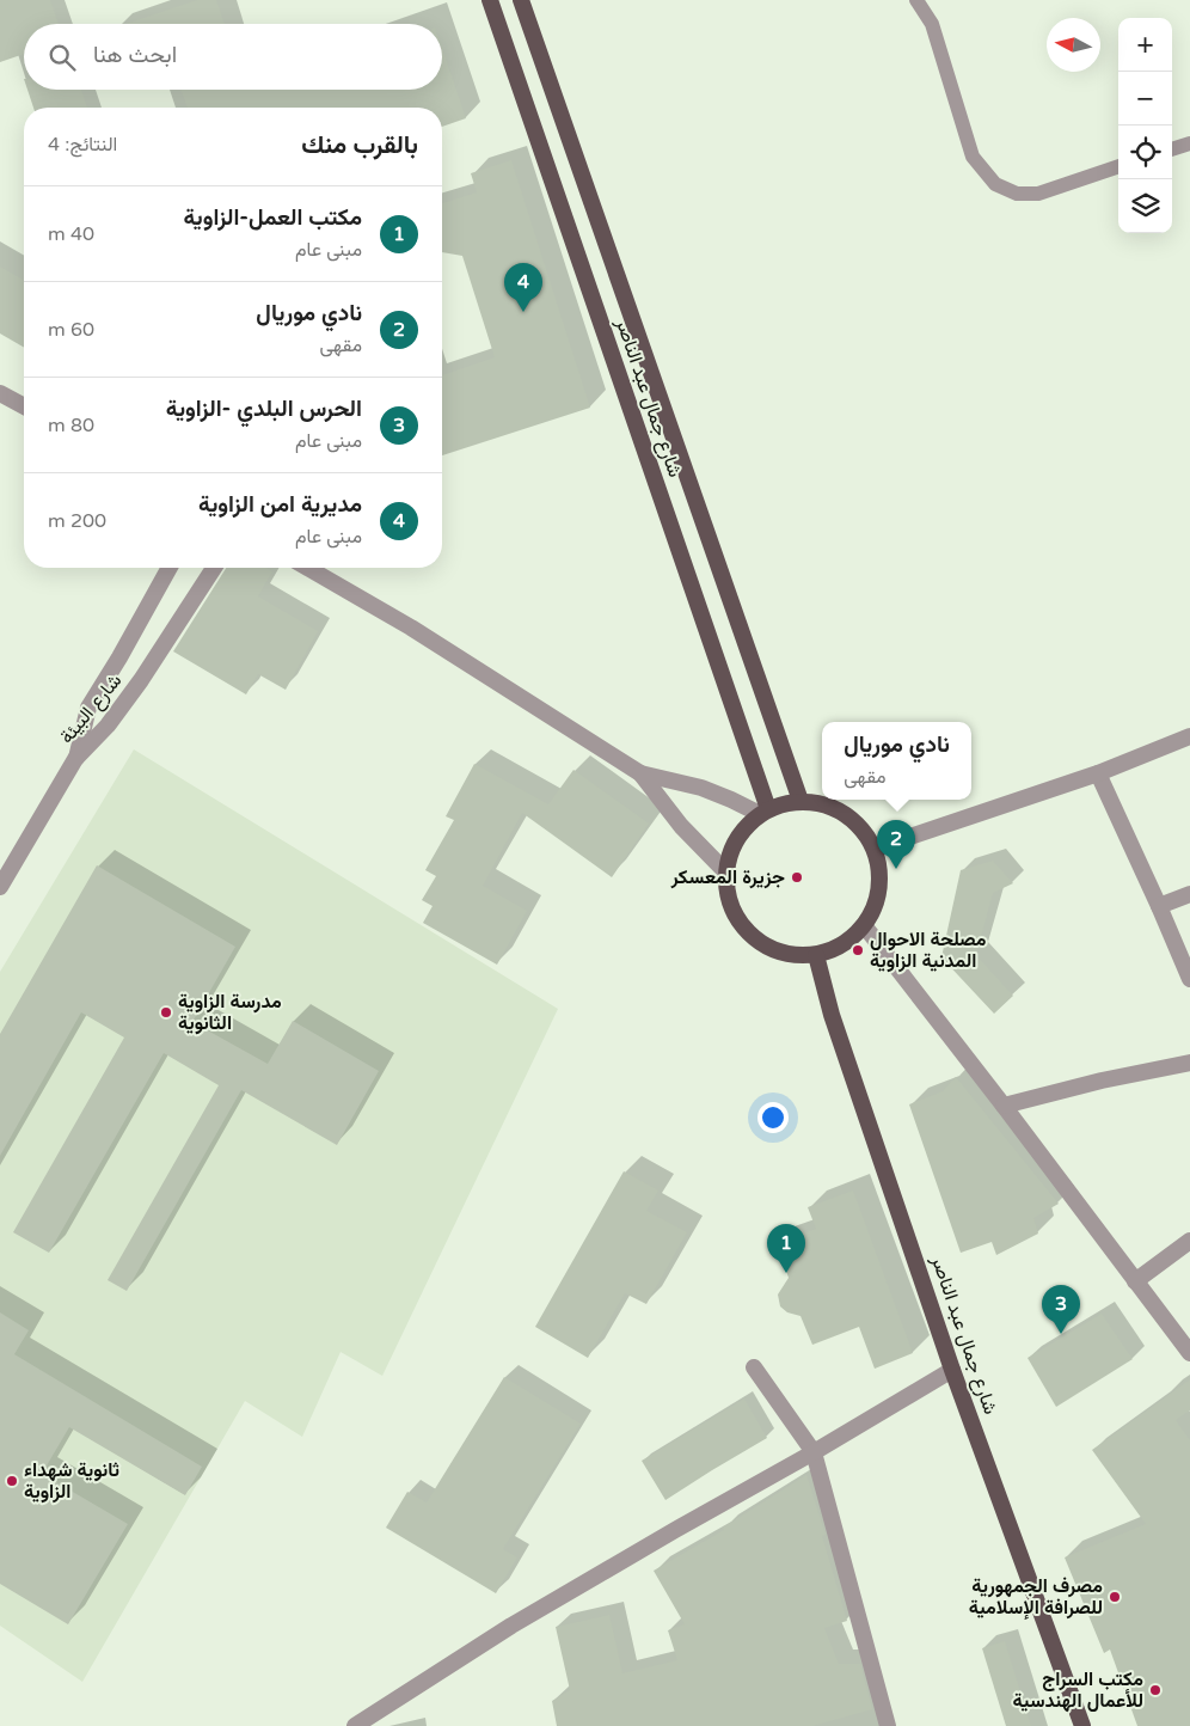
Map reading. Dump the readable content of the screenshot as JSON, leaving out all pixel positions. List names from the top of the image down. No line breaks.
{"streets":{"main road":["شارع جمال عبد الناصر"],"street":["شارع البيئة"]},"places":["جزيرة المعسكر","مصلحة الاحوال المدنية الزاوية","مدرسة الزاوية الثانوية","ثانوية شهداء الزاوية","مصرف الجمهورية للصرافة الإسلامية","مكتب السراج للأعمال الهندسية"],"north":"left","page":{"map_buttons":["+","−"],"search":"ابحث هنا","heading":["بالقرب منك","النتائج: 4"],"list":[{"mark":"1","name":"مكتب العمل-الزاوية","note":"مبنى عام","value":"40 m"},{"mark":"2","name":"نادي موريال","note":"مقهى","value":"60 m"},{"mark":"3","name":"الحرس البلدي -الزاوية","note":"مبنى عام","value":"80 m"},{"mark":"4","name":"مديرية امن الزاوية","note":"مبنى عام","value":"200 m"}],"pins":["4","2","1","3"],"popup":["نادي موريال","مقهى"]}}
